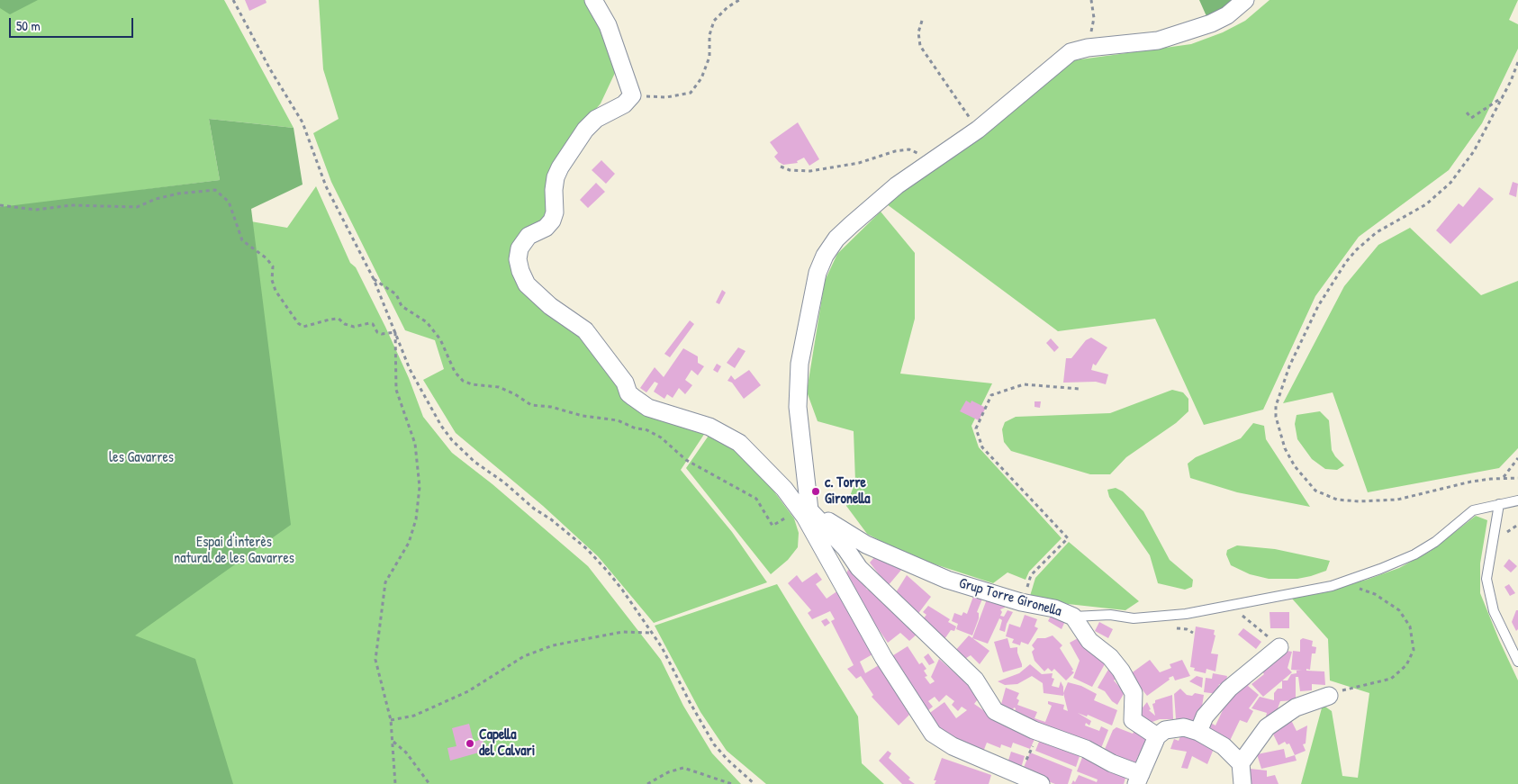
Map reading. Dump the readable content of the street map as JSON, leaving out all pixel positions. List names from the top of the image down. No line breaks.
{"streets":{"street":["Grup Torre Gironella"]},"parks":["les Gavarres","Espai d'interès natural de les Gavarres"],"places":["c. Torre Gironella","Capella del Calvari"],"scale_bar":"50 m"}
